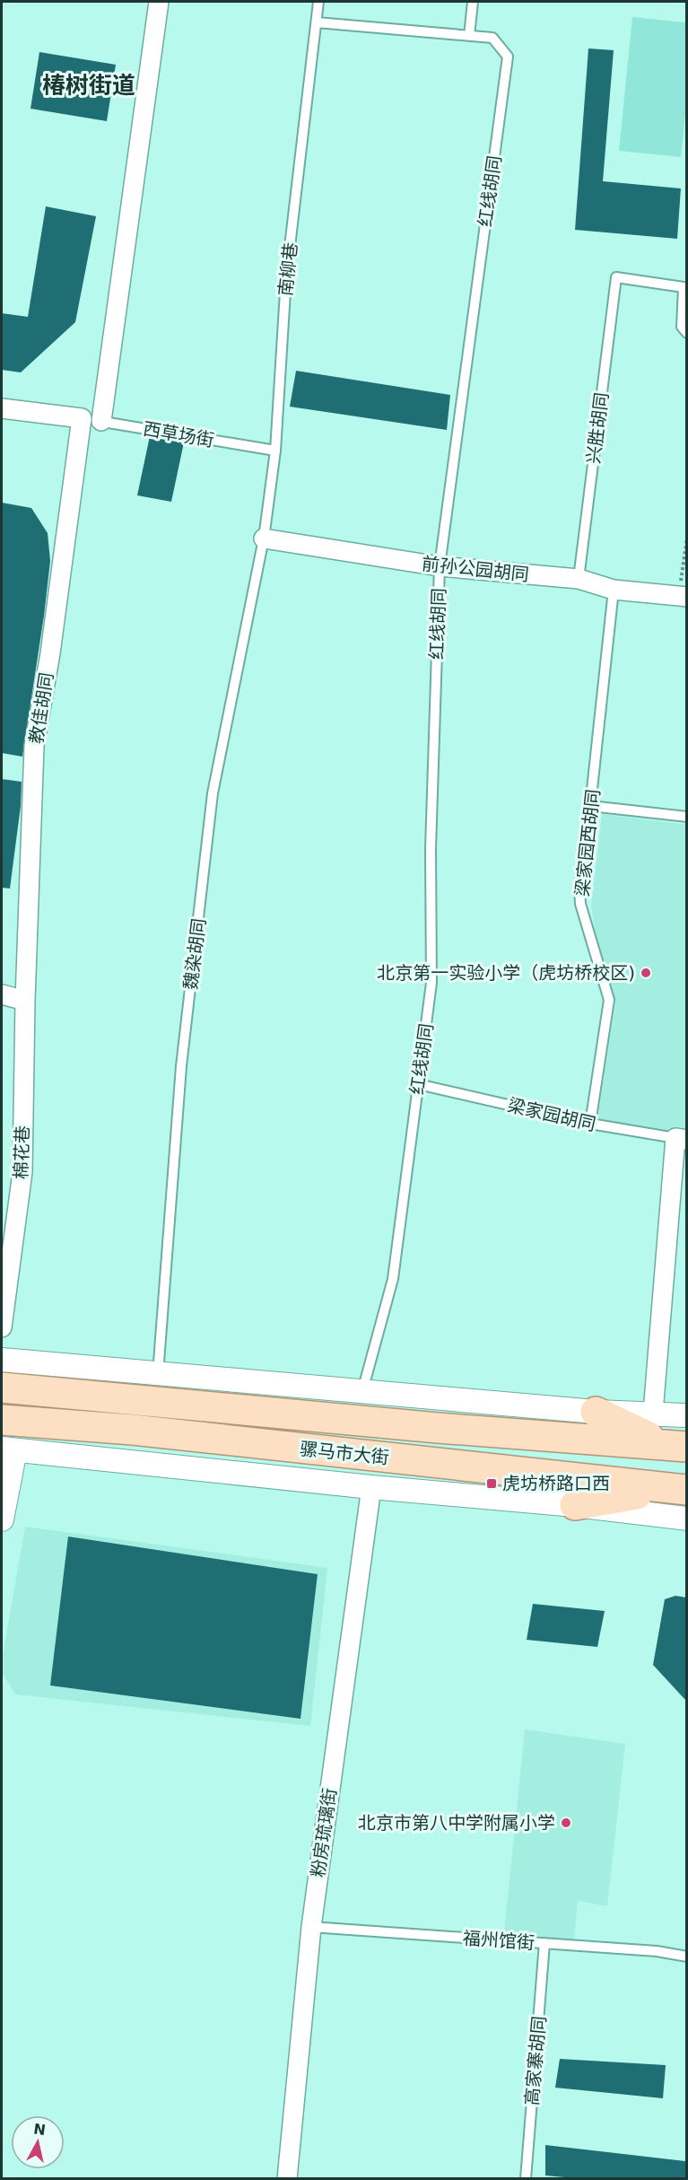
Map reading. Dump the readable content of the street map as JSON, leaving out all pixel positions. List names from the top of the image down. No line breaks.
{"streets":{"main road":["骡马市大街"],"street":["前孙公园胡同","教佳胡同","棉花巷","粉房琉璃街"],"lane":["红线胡同","南柳巷","兴胜胡同","西草场街","梁家园西胡同","魏染胡同","梁家园胡同","福州馆街","高家寨胡同"]},"crossings":[["红线胡同","南柳巷"],["红线胡同","前孙公园胡同"],["红线胡同","梁家园胡同"],["南柳巷","西草场街"],["南柳巷","前孙公园胡同"],["南柳巷","魏染胡同"],["兴胜胡同","前孙公园胡同"],["西草场街","教佳胡同"],["前孙公园胡同","梁家园西胡同"],["前孙公园胡同","魏染胡同"],["教佳胡同","棉花巷"],["梁家园西胡同","梁家园胡同"],["骡马市大街","粉房琉璃街"],["粉房琉璃街","福州馆街"],["福州馆街","高家寨胡同"]],"districts":["椿树街道"],"places":{"other":["北京第一实验小学（虎坊桥校区)","北京市第八中学附属小学"],"transit":["虎坊桥路口西"]},"north":"top"}
